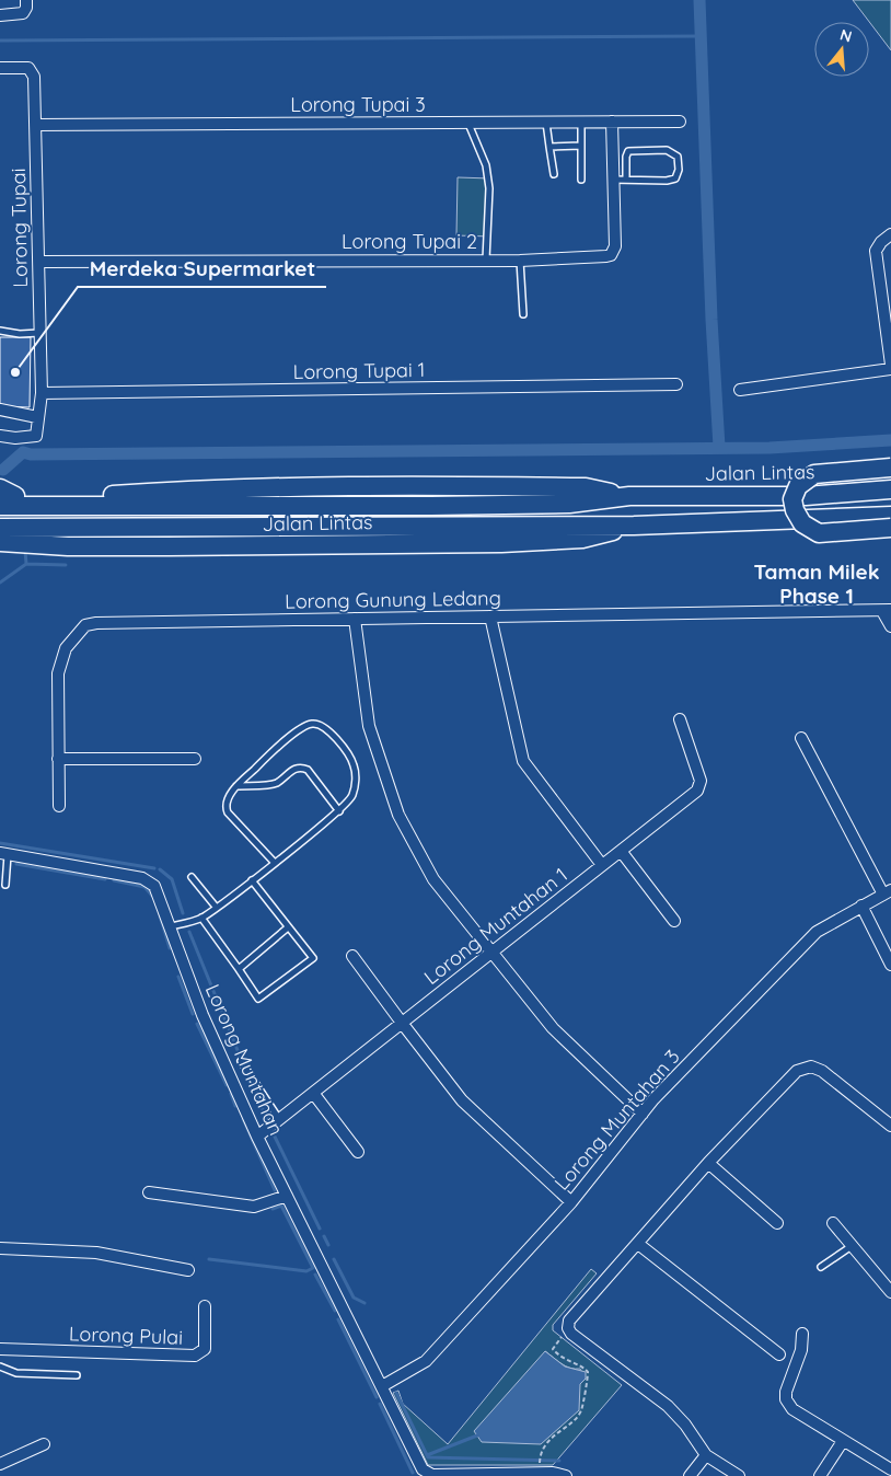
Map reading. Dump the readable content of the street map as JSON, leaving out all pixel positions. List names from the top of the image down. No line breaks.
{"streets":{"highway":["Jalan Lintas"],"street":["Lorong Tupai 3","Lorong Tupai","Lorong Tupai 2","Lorong Tupai 1","Lorong Gunung Ledang","Lorong Muntahan 1","Lorong Muntahan","Lorong Muntahan 3","Lorong Pulai"]},"crossings":[["Lorong Tupai 3","Lorong Tupai"],["Lorong Tupai 3","Lorong Tupai 2"],["Lorong Tupai","Lorong Tupai 2"],["Lorong Tupai","Lorong Tupai 1"],["Lorong Muntahan 1","Lorong Muntahan"],["Lorong Muntahan","Lorong Muntahan 3"]],"districts":["Taman Milek Phase 1"],"places":["Merdeka Supermarket"],"north":"top"}
